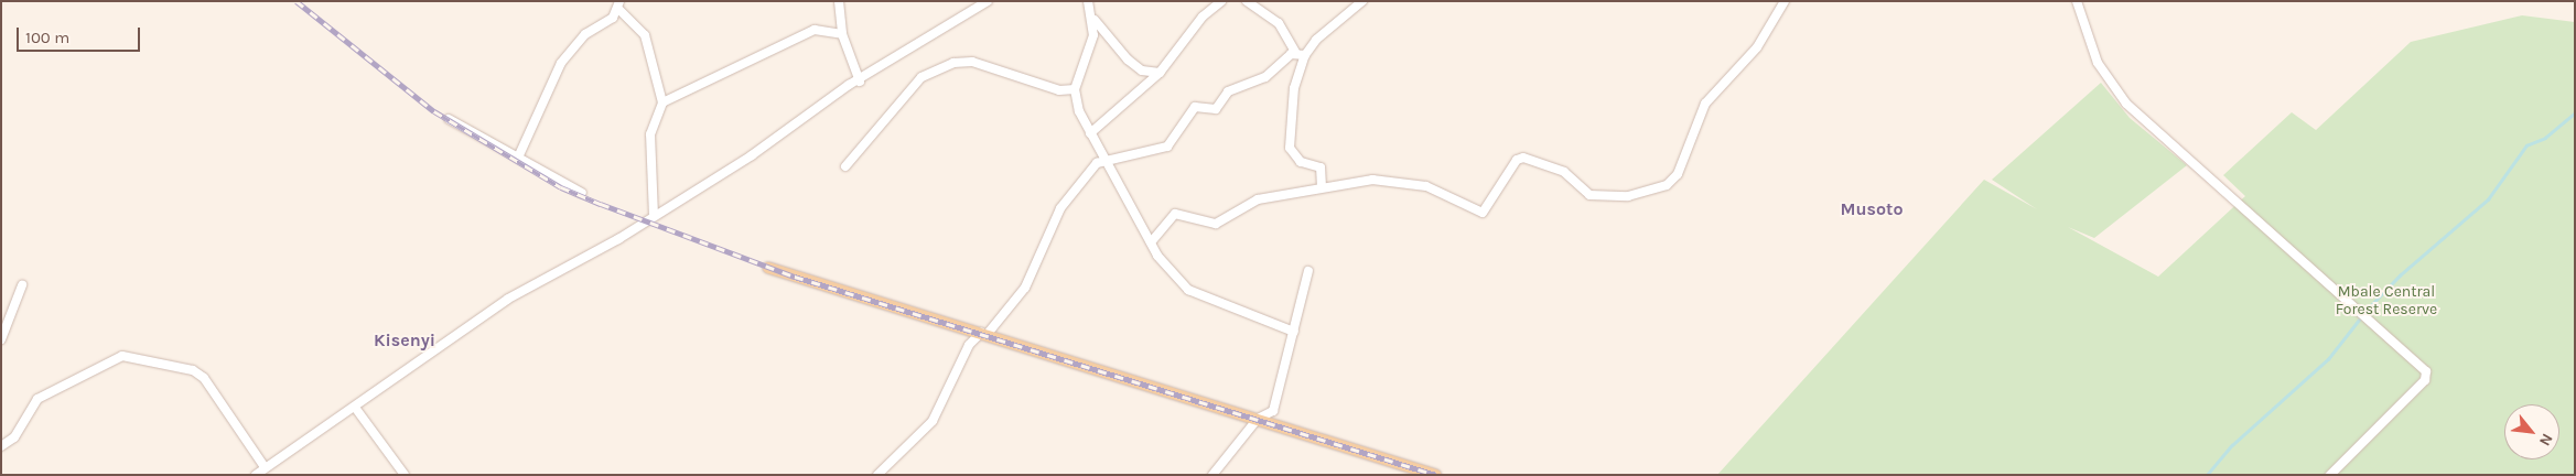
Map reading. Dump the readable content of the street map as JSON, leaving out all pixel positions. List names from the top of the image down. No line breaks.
{"districts":["Musoto","Kisenyi"],"parks":["Mbale Central Forest Reserve"],"scale_bar":"100 m","north":"bottom right"}
